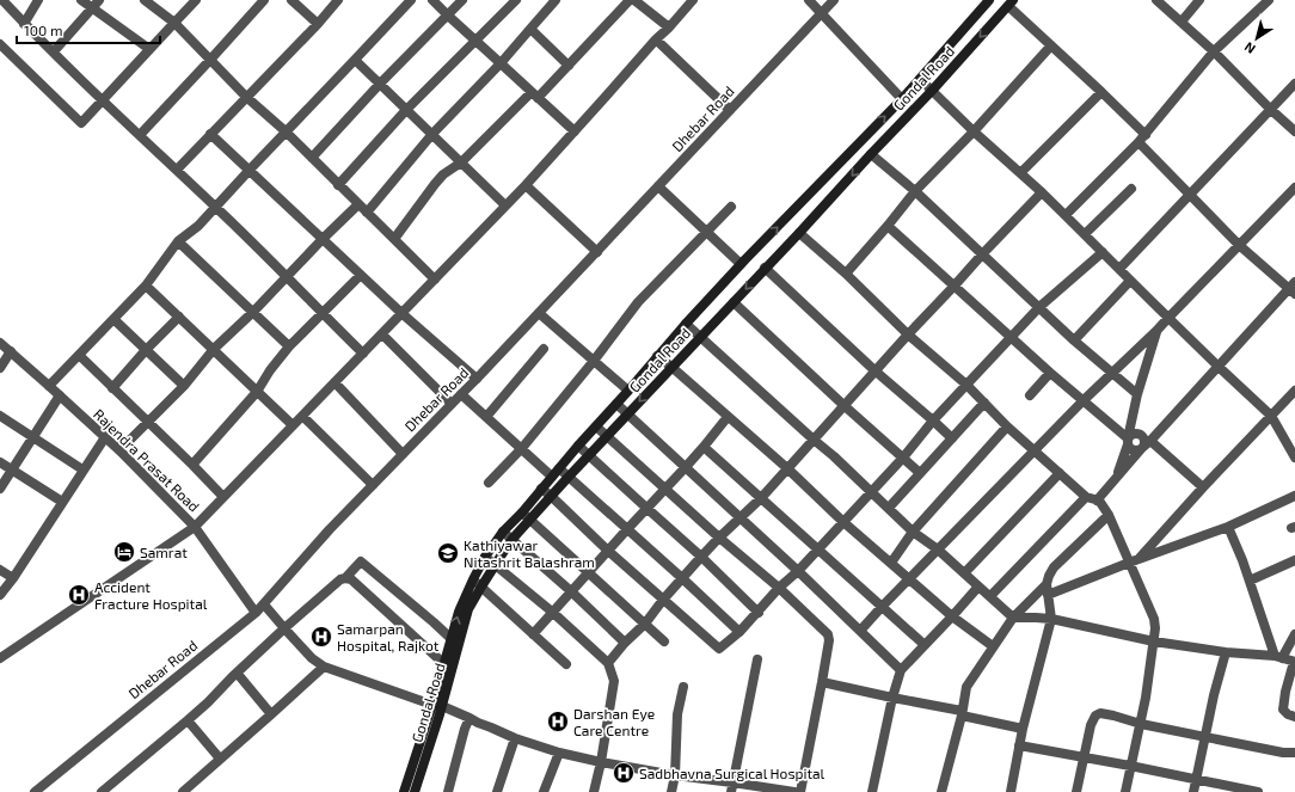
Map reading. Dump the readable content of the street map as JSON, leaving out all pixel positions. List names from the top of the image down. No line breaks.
{"streets":{"main road":["Gondal Road"],"street":["Dhebar Road","Rajendra Prasat Road"]},"crossings":[["Dhebar Road","Rajendra Prasat Road"]],"places":{"hotel":["Samrat"],"school or university":["Kathiyawar Nitashrit Balashram"],"hospital":["Accident Fracture Hospital","Samarpan Hospital, Rajkot","Darshan Eye Care Centre","Sadbhavna Surgical Hospital"]},"scale_bar":"100 m","north":"bottom left"}
